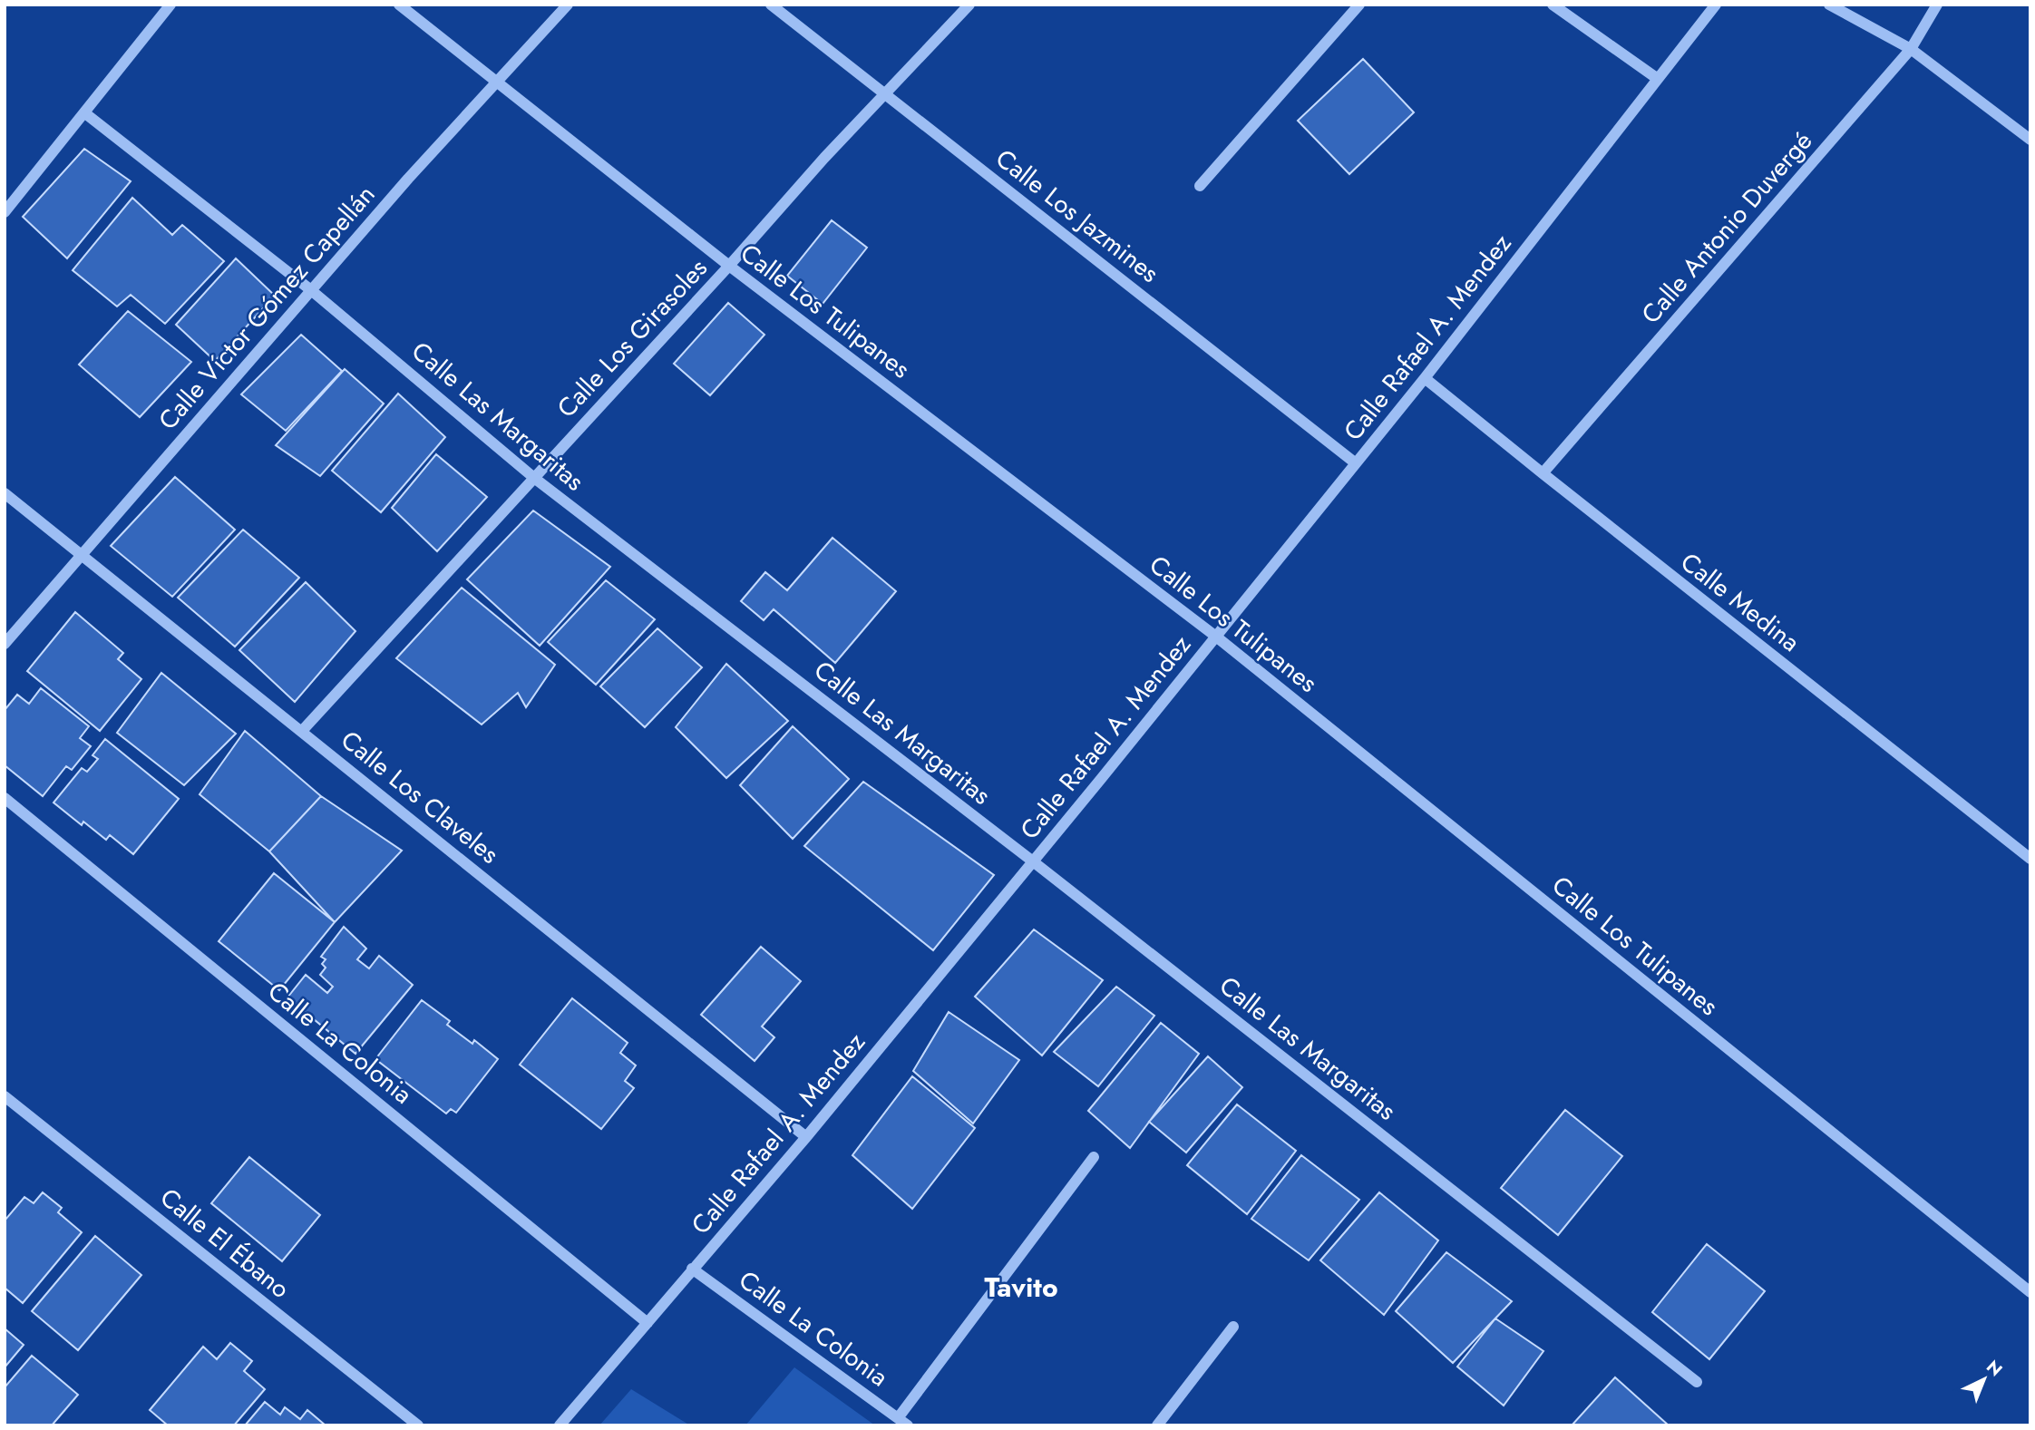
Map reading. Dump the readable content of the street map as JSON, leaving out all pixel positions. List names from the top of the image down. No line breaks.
{"streets":{"street":["Calle Los Jazmines","Calle Antonio Duvergé","Calle Víctor Gómez Capellán","Calle Los Tulipanes","Calle Rafael A. Mendez","Calle Los Girasoles","Calle Las Margaritas","Calle Medina","Calle Los Claveles","Calle La Colonia","Calle El Ébano"]},"crossings":[["Calle Los Jazmines","Calle Rafael A. Mendez"],["Calle Los Jazmines","Calle Los Girasoles"],["Calle Antonio Duvergé","Calle Medina"],["Calle Víctor Gómez Capellán","Calle Los Tulipanes"],["Calle Víctor Gómez Capellán","Calle Las Margaritas"],["Calle Víctor Gómez Capellán","Calle Los Claveles"],["Calle Los Tulipanes","Calle Rafael A. Mendez"],["Calle Los Tulipanes","Calle Los Girasoles"],["Calle Rafael A. Mendez","Calle Las Margaritas"],["Calle Rafael A. Mendez","Calle Medina"],["Calle Rafael A. Mendez","Calle Los Claveles"],["Calle Rafael A. Mendez","Calle La Colonia"],["Calle Los Girasoles","Calle Las Margaritas"],["Calle Los Girasoles","Calle Los Claveles"]],"districts":["Tavito"],"north":"top right"}
